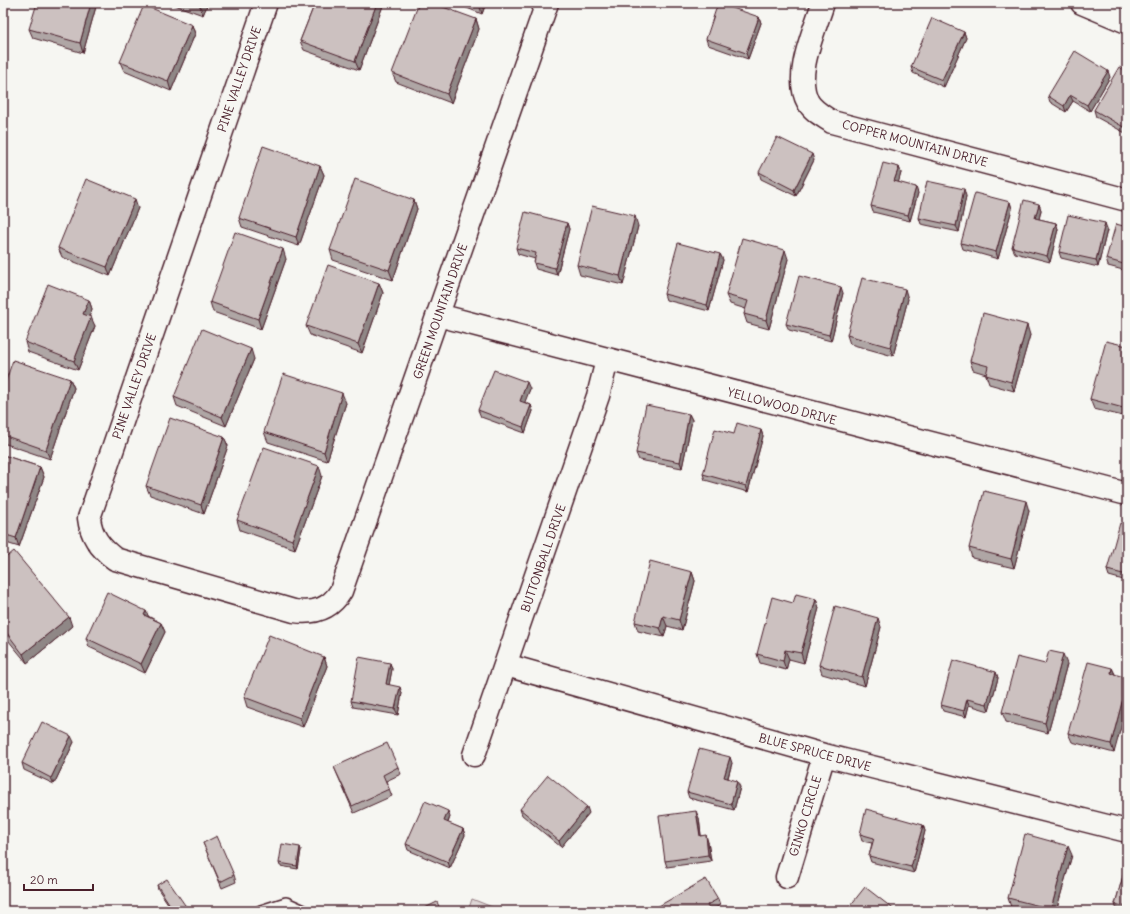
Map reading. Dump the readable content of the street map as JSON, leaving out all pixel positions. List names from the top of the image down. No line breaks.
{"streets":{"street":["PINE VALLEY DRIVE","COPPER MOUNTAIN DRIVE","GREEN MOUNTAIN DRIVE","YELLOWOOD DRIVE","BUTTONBALL DRIVE","BLUE SPRUCE DRIVE","GINKO CIRCLE"]},"crossings":[["PINE VALLEY DRIVE","GREEN MOUNTAIN DRIVE"],["GREEN MOUNTAIN DRIVE","YELLOWOOD DRIVE"],["YELLOWOOD DRIVE","BUTTONBALL DRIVE"],["BUTTONBALL DRIVE","BLUE SPRUCE DRIVE"],["BLUE SPRUCE DRIVE","GINKO CIRCLE"]],"scale_bar":"20 m"}
